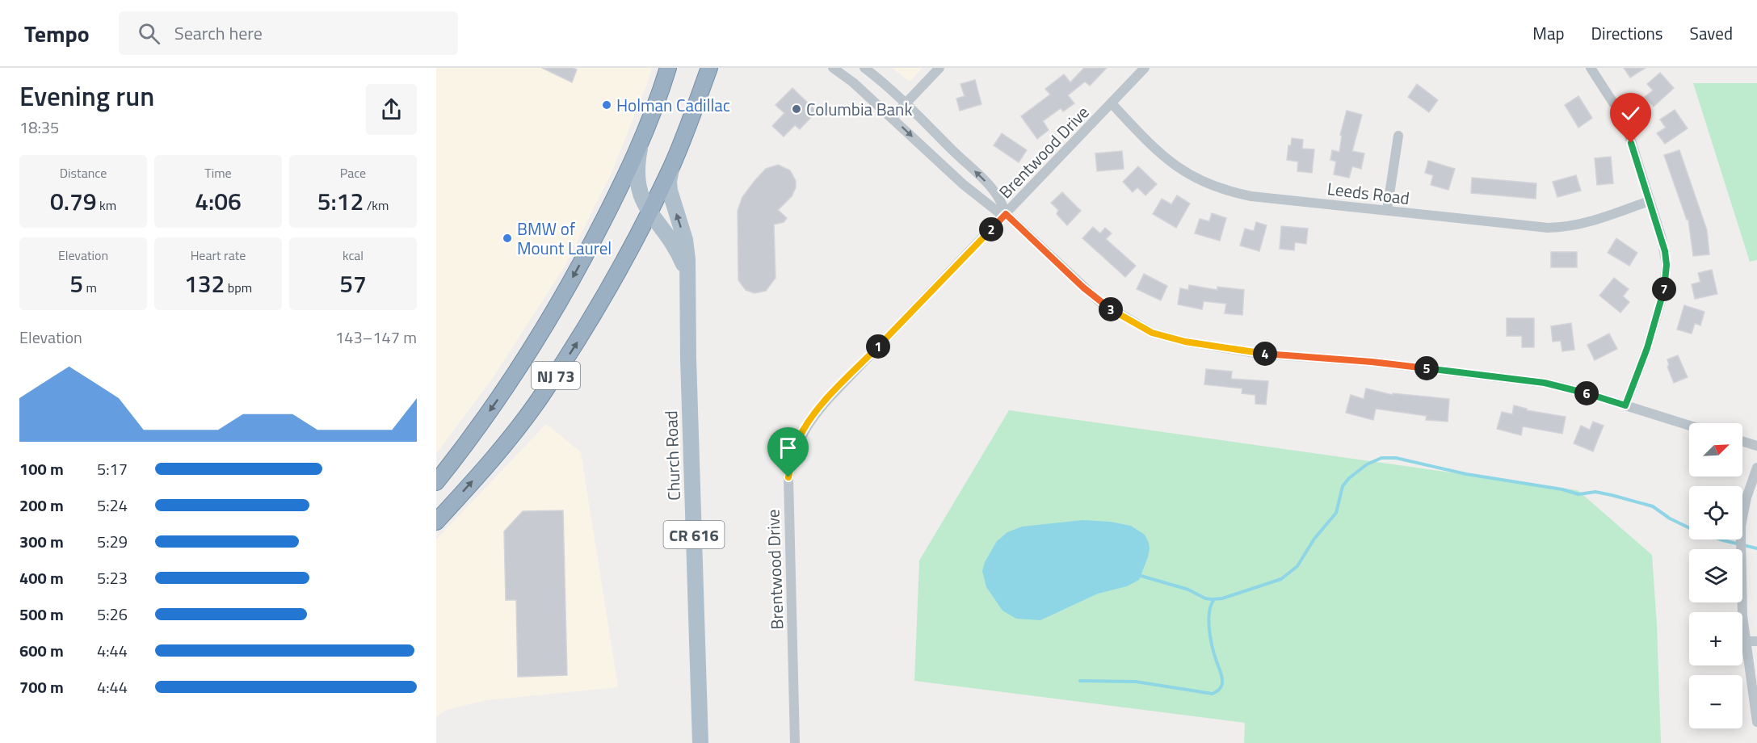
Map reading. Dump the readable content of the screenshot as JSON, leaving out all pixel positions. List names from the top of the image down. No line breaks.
{"streets":{"highway":["NJ 73"],"main road":["Church Road","CR 616"],"street":["Brentwood Drive","Leeds Road"]},"crossings":[["Brentwood Drive","Leeds Road"],["NJ 73","Church Road"]],"places":["Holman Cadillac","Columbia Bank","BMW of Mount Laurel"],"north":"top right","page":{"header":"Tempo","search":"Search here","nav":["Map","Directions","Saved"],"heading":["Evening run","18:35"],"stats":[["Distance","0.79 km"],["Time","4:06"],["Pace","5:12 /km"],["Elevation","5 m"],["Heart rate","132 bpm"],["kcal","57"]],"pins":["2","7","3","1","4","5","6"],"chart":["Elevation","143–147 m"],"map_buttons":["+","−"],"list":[{"name":"100 m","note":"5:17"},{"name":"200 m","note":"5:24"},{"name":"300 m","note":"5:29"},{"name":"400 m","note":"5:23"},{"name":"500 m","note":"5:26"},{"name":"600 m","note":"4:44"},{"name":"700 m","note":"4:44"}]}}
